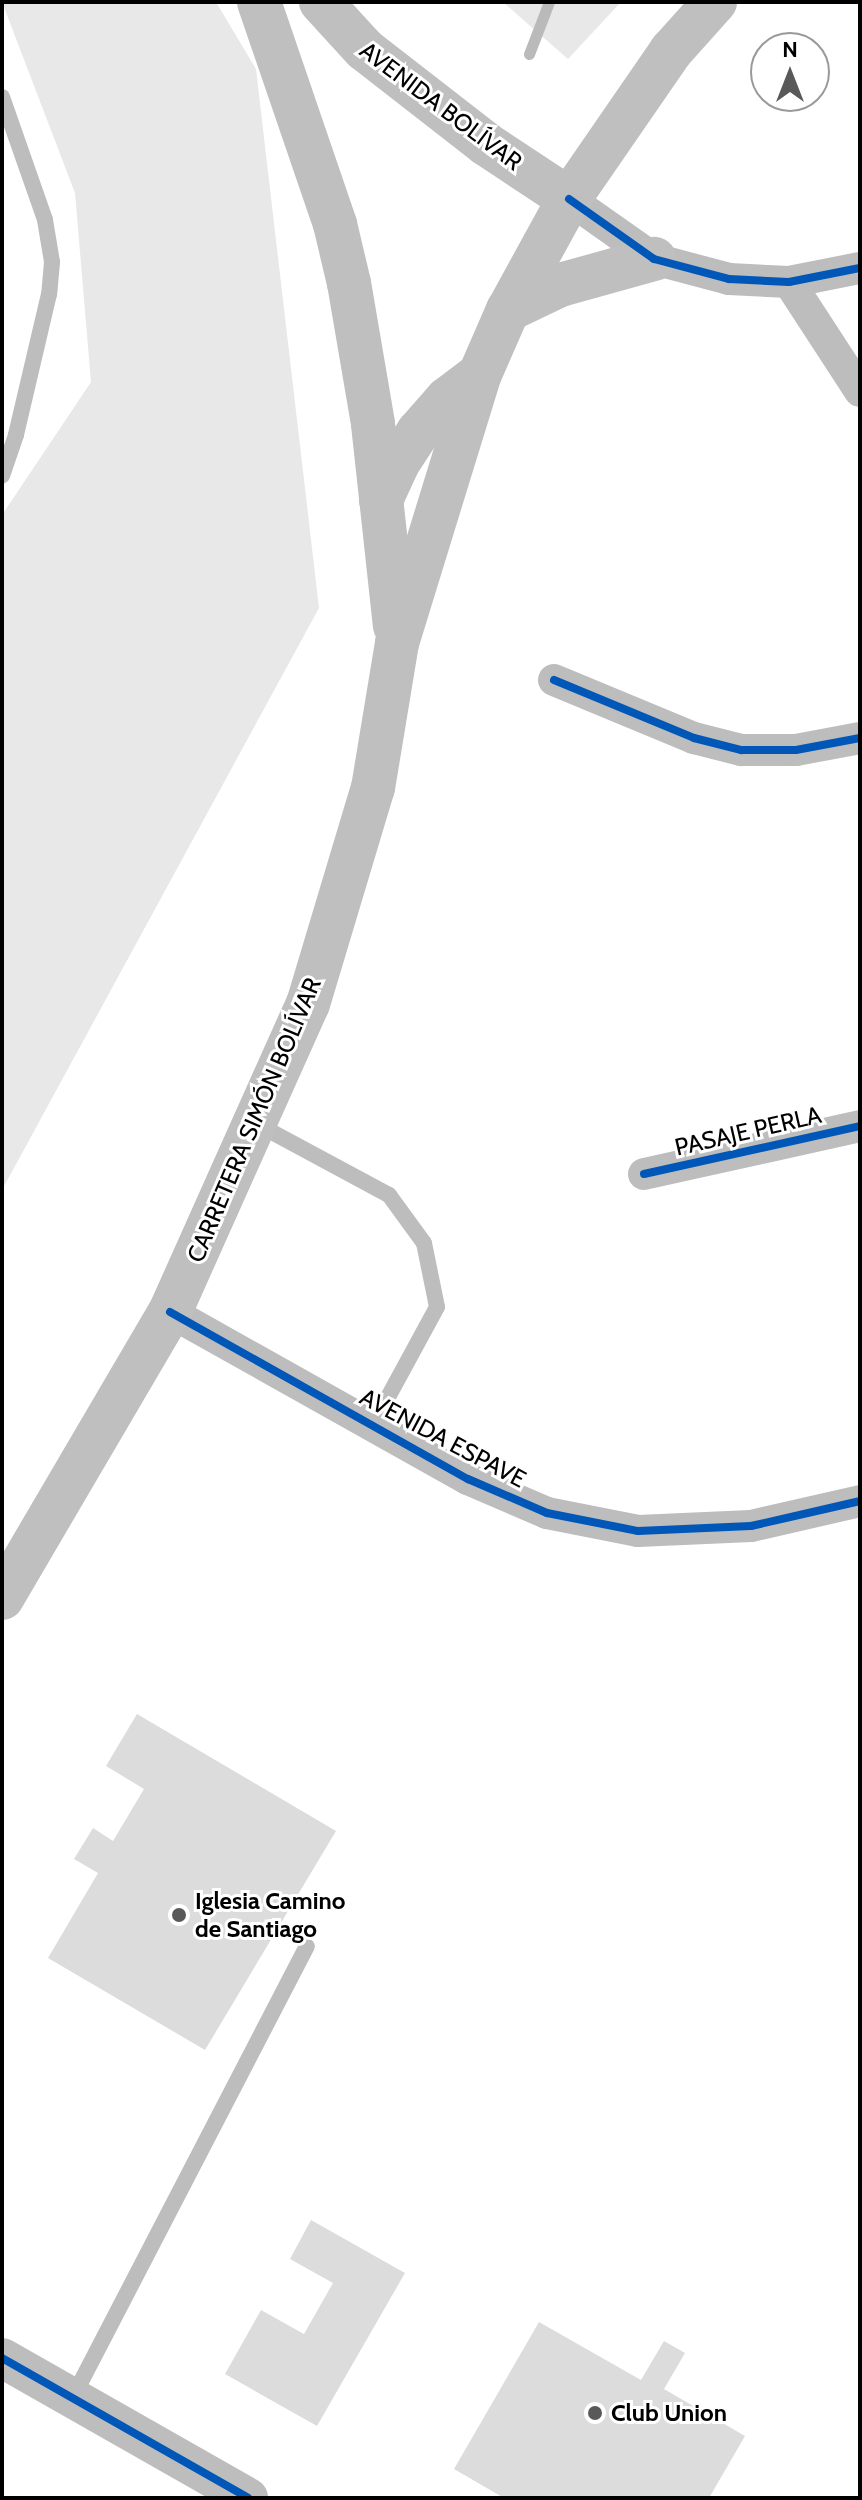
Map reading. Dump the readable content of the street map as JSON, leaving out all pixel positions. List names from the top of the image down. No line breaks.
{"streets":{"main road":["AVENIDA BOLÍVAR","CARRETERA SIMÓN BOLÍVAR"],"street":["PASAJE PERLA","AVENIDA ESPAVE"]},"crossings":[["AVENIDA BOLÍVAR","CARRETERA SIMÓN BOLÍVAR"],["CARRETERA SIMÓN BOLÍVAR","AVENIDA ESPAVE"]],"places":["Iglesia Camino de Santiago","Club Union"],"north":"top"}
